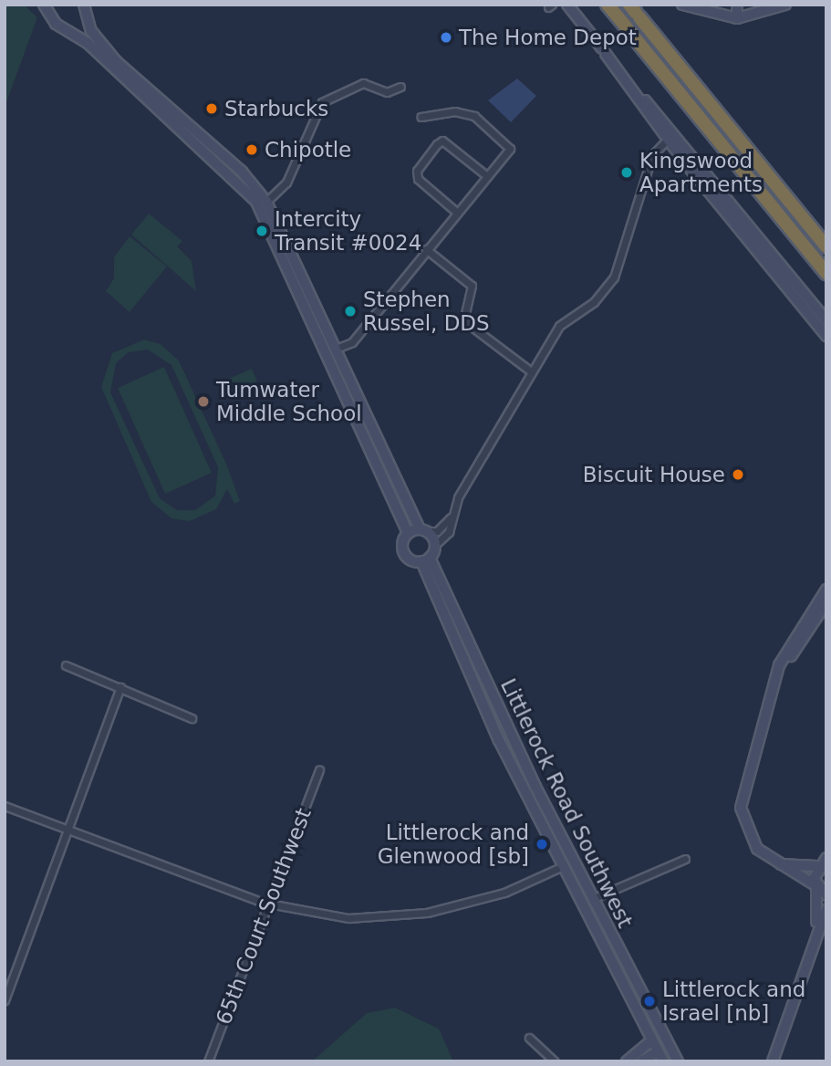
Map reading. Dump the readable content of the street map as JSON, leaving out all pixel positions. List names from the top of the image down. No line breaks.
{"streets":{"main road":["Littlerock Road Southwest"],"street":["65th Court Southwest"]},"places":["The Home Depot","Starbucks","Chipotle","Kingswood Apartments","Intercity Transit #0024","Stephen Russel, DDS","Tumwater Middle School","Biscuit House","Littlerock and Glenwood [sb]","Littlerock and Israel [nb]"]}
